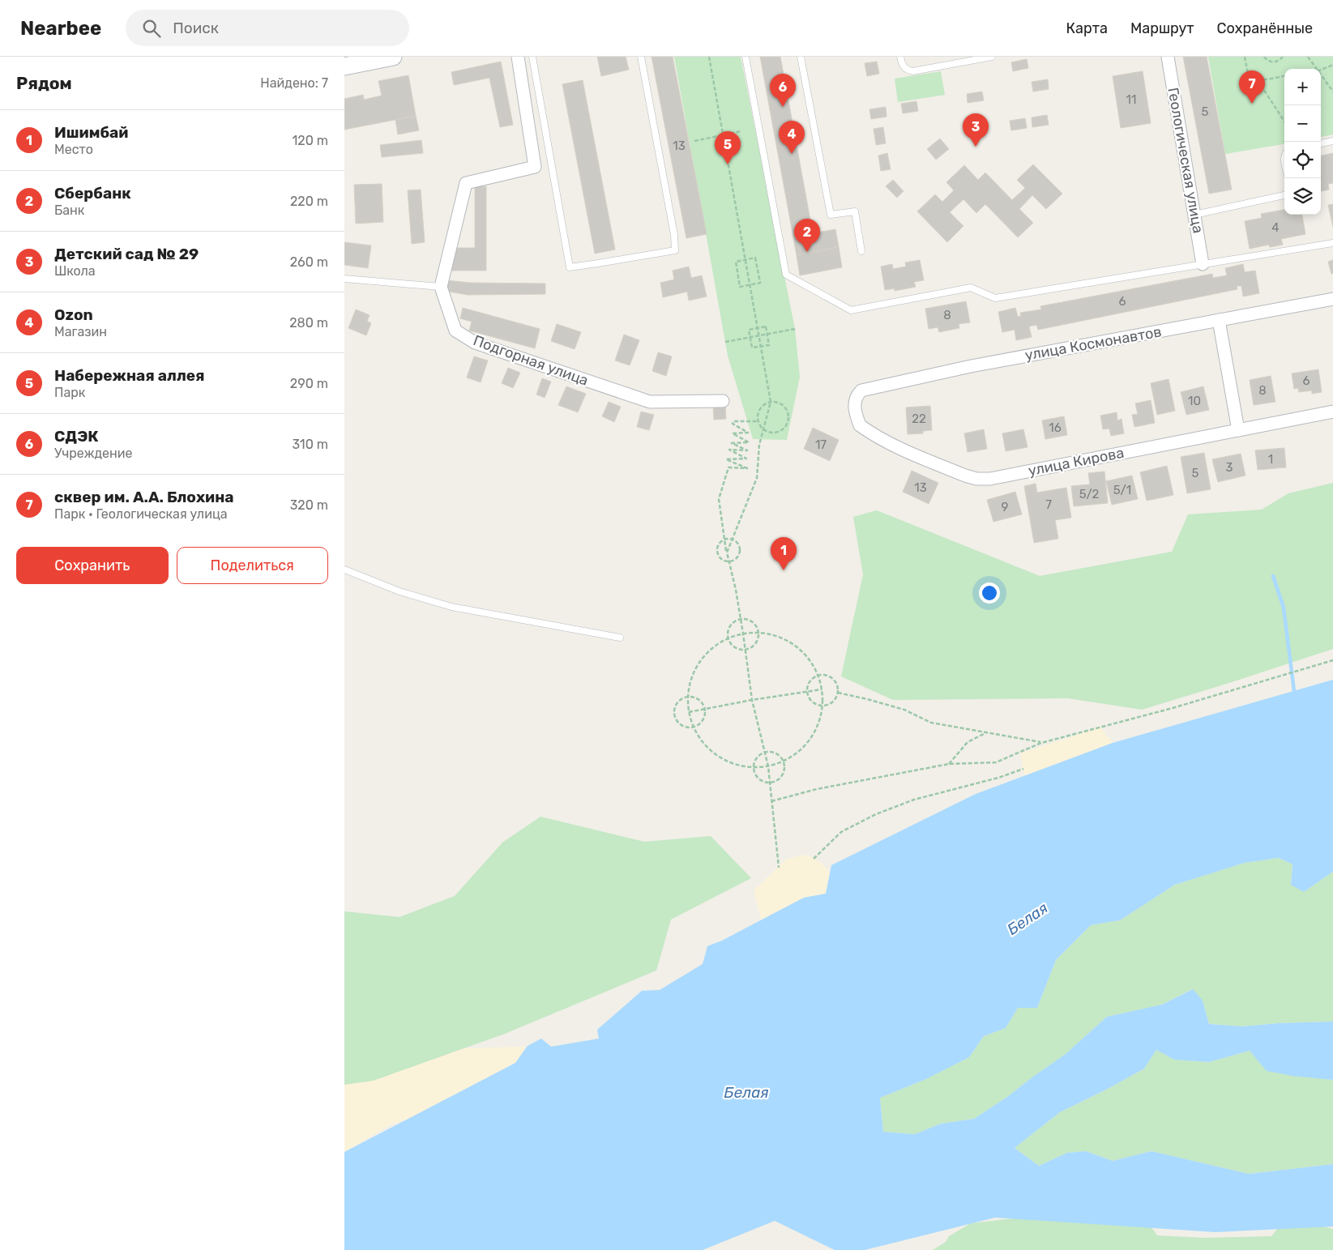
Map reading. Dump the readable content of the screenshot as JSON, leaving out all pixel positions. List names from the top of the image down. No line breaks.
{"streets":{"street":["Геологическая улица","улица Космонавтов","Подгорная улица","улица Кирова"]},"crossings":[["улица Космонавтов","улица Кирова"]],"water":["Белая"],"house_numbers":["11","5","13","4","6","8","6","8","10","22","16","17","1","3","5","13","5/1","5/2","7","9"],"page":{"header":"Nearbee","search":"Поиск","nav":["Карта","Маршрут","Сохранённые"],"heading":["Рядом","Найдено: 7"],"map_buttons":["+","−"],"pins":["7","6","3","4","5","2","1"],"list":[{"mark":"1","name":"Ишимбай","note":"Место","value":"120 m"},{"mark":"2","name":"Сбербанк","note":"Банк","value":"220 m"},{"mark":"3","name":"Детский сад № 29","note":"Школа","value":"260 m"},{"mark":"4","name":"Ozon","note":"Магазин","value":"280 m"},{"mark":"5","name":"Набережная аллея","note":"Парк","value":"290 m"},{"mark":"6","name":"СДЭК","note":"Учреждение","value":"310 m"},{"mark":"7","name":"сквер им. А.А. Блохина","note":"Парк · Геологическая улица","value":"320 m"}],"buttons":["Сохранить","Поделиться"]}}
